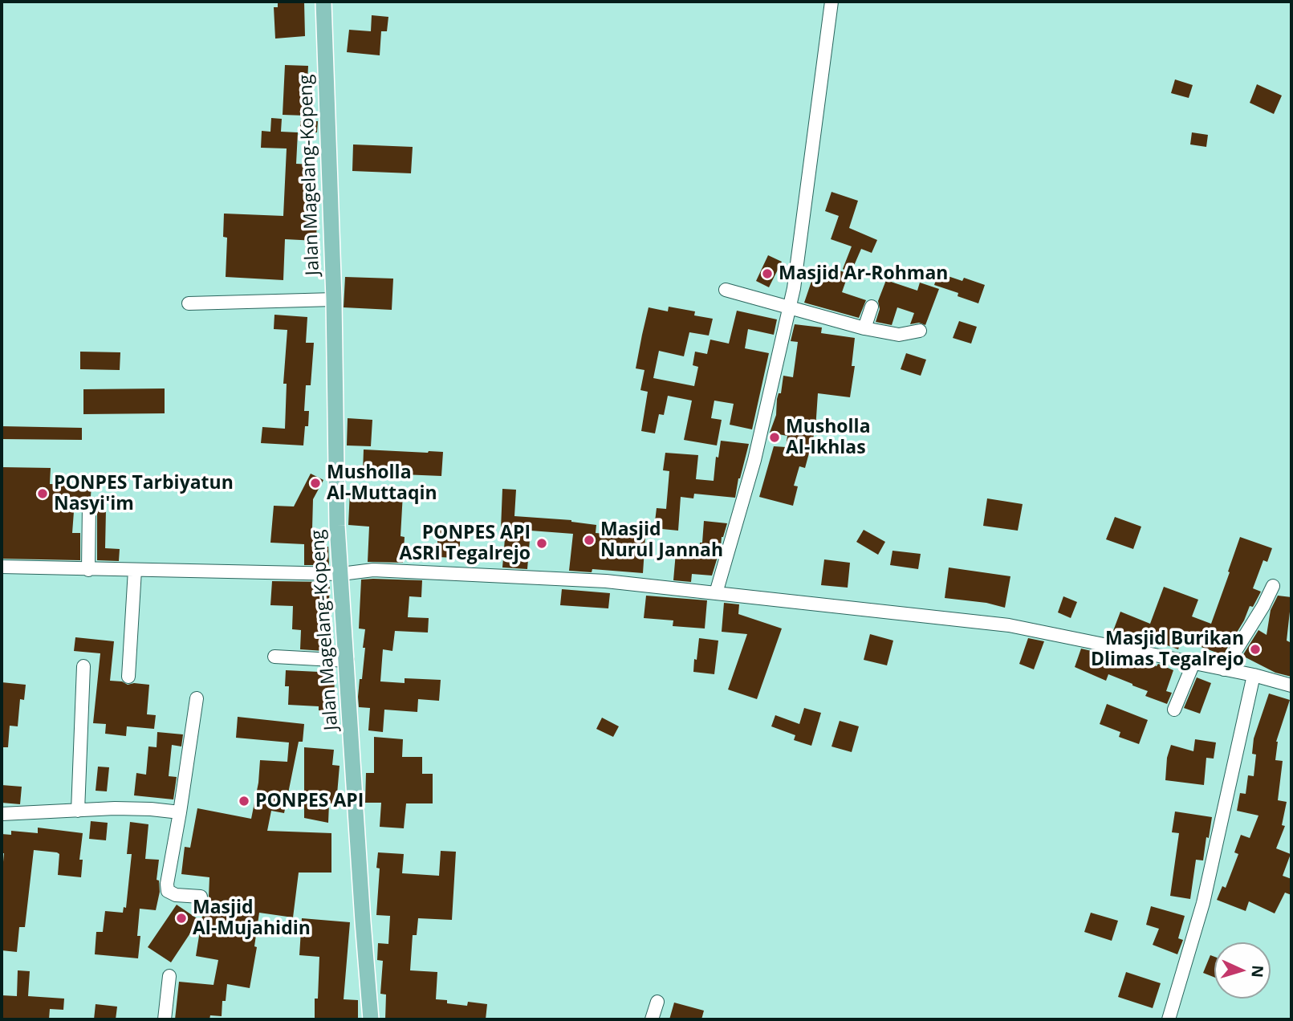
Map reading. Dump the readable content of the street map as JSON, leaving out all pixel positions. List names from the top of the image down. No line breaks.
{"streets":{"main road":["Jalan Magelang-Kopeng"]},"places":["Masjid Ar-Rohman","Musholla Al-Ikhlas","Musholla Al-Muttaqin","PONPES Tarbiyatun Nasyi'im","Masjid Nurul Jannah","PONPES API ASRI Tegalrejo","Masjid Burikan Dlimas Tegalrejo","PONPES API","Masjid Al-Mujahidin"],"north":"right"}
